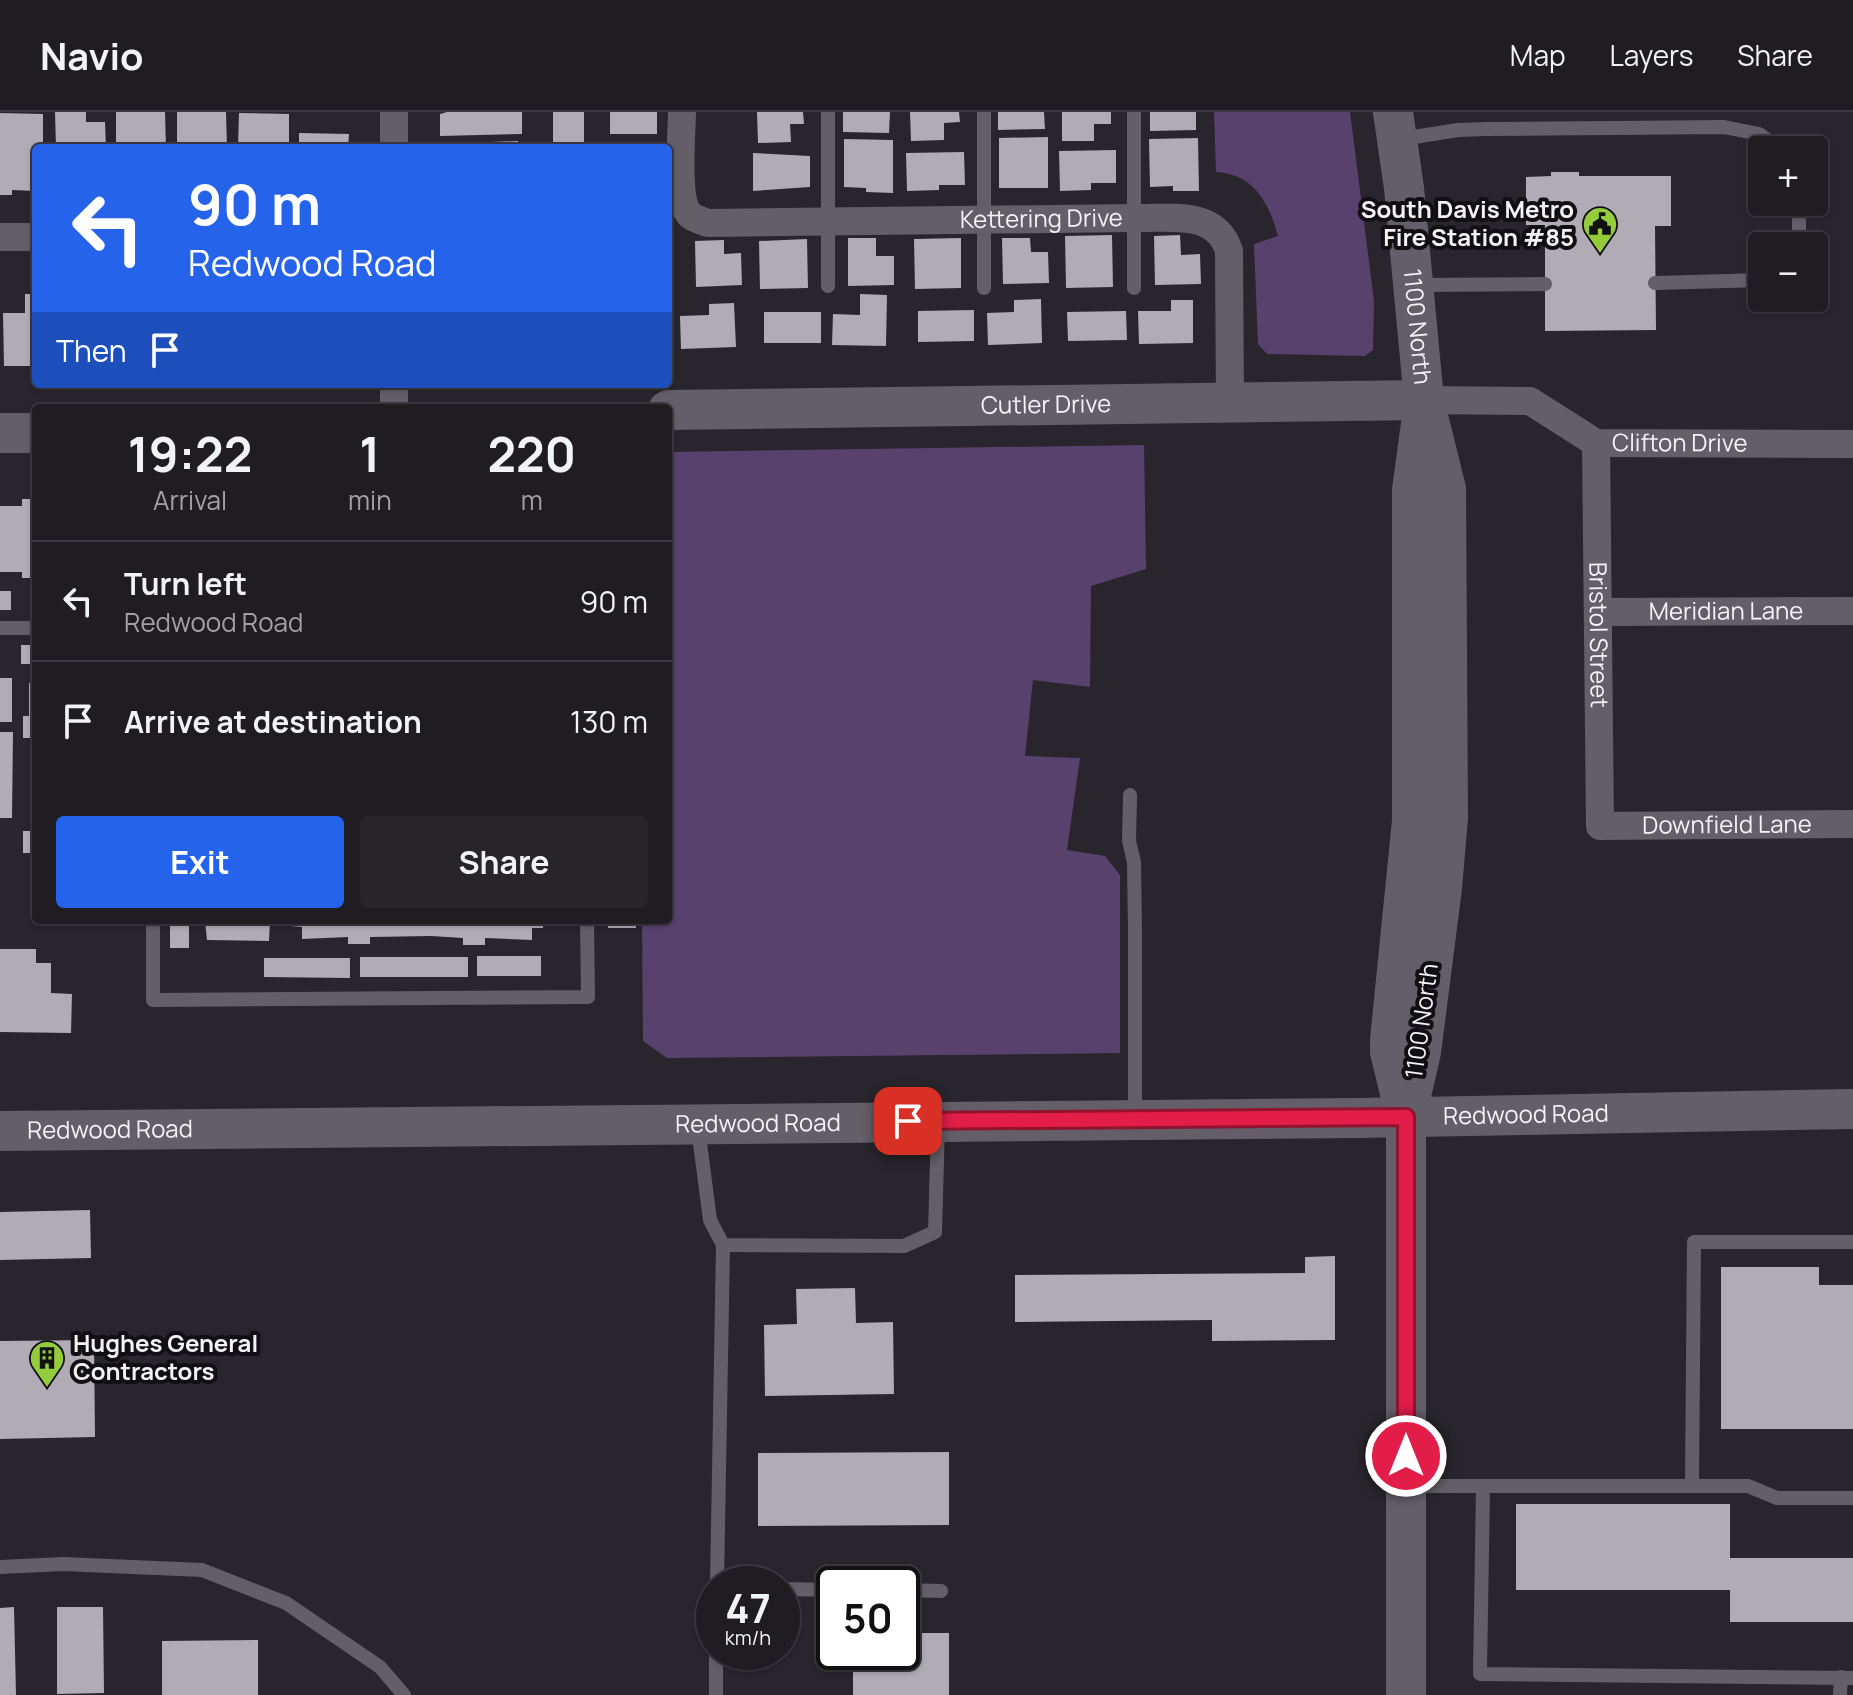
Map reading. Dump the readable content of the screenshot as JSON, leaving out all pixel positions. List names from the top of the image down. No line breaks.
{"streets":{"main road":["1100 North","Cutler Drive","Redwood Road"],"street":["Kettering Drive","Clifton Drive","Meridian Lane","Bristol Street","Downfield Lane"]},"crossings":[["Kettering Drive","Cutler Drive"],["1100 North","Cutler Drive"],["1100 North","Clifton Drive"],["1100 North","Redwood Road"],["Cutler Drive","Clifton Drive"],["Clifton Drive","Bristol Street"],["Meridian Lane","Bristol Street"],["Bristol Street","Downfield Lane"]],"places":{"public building":["South Davis Metro Fire Station #85"],"building":["Hughes General Contractors"]},"page":{"header":"Navio","nav":["Map","Layers","Share"],"map_buttons":["+","−"],"turn":["90 m","Redwood Road"],"then":"Then","eta":["19:22","Arrival","1","min","220","m"],"list":[{"name":"Turn left","note":"Redwood Road","value":"90 m"},{"name":"Arrive at destination","value":"130 m"}],"buttons":["Exit","Share"],"speed":"47 km/h","limit":"50"}}
